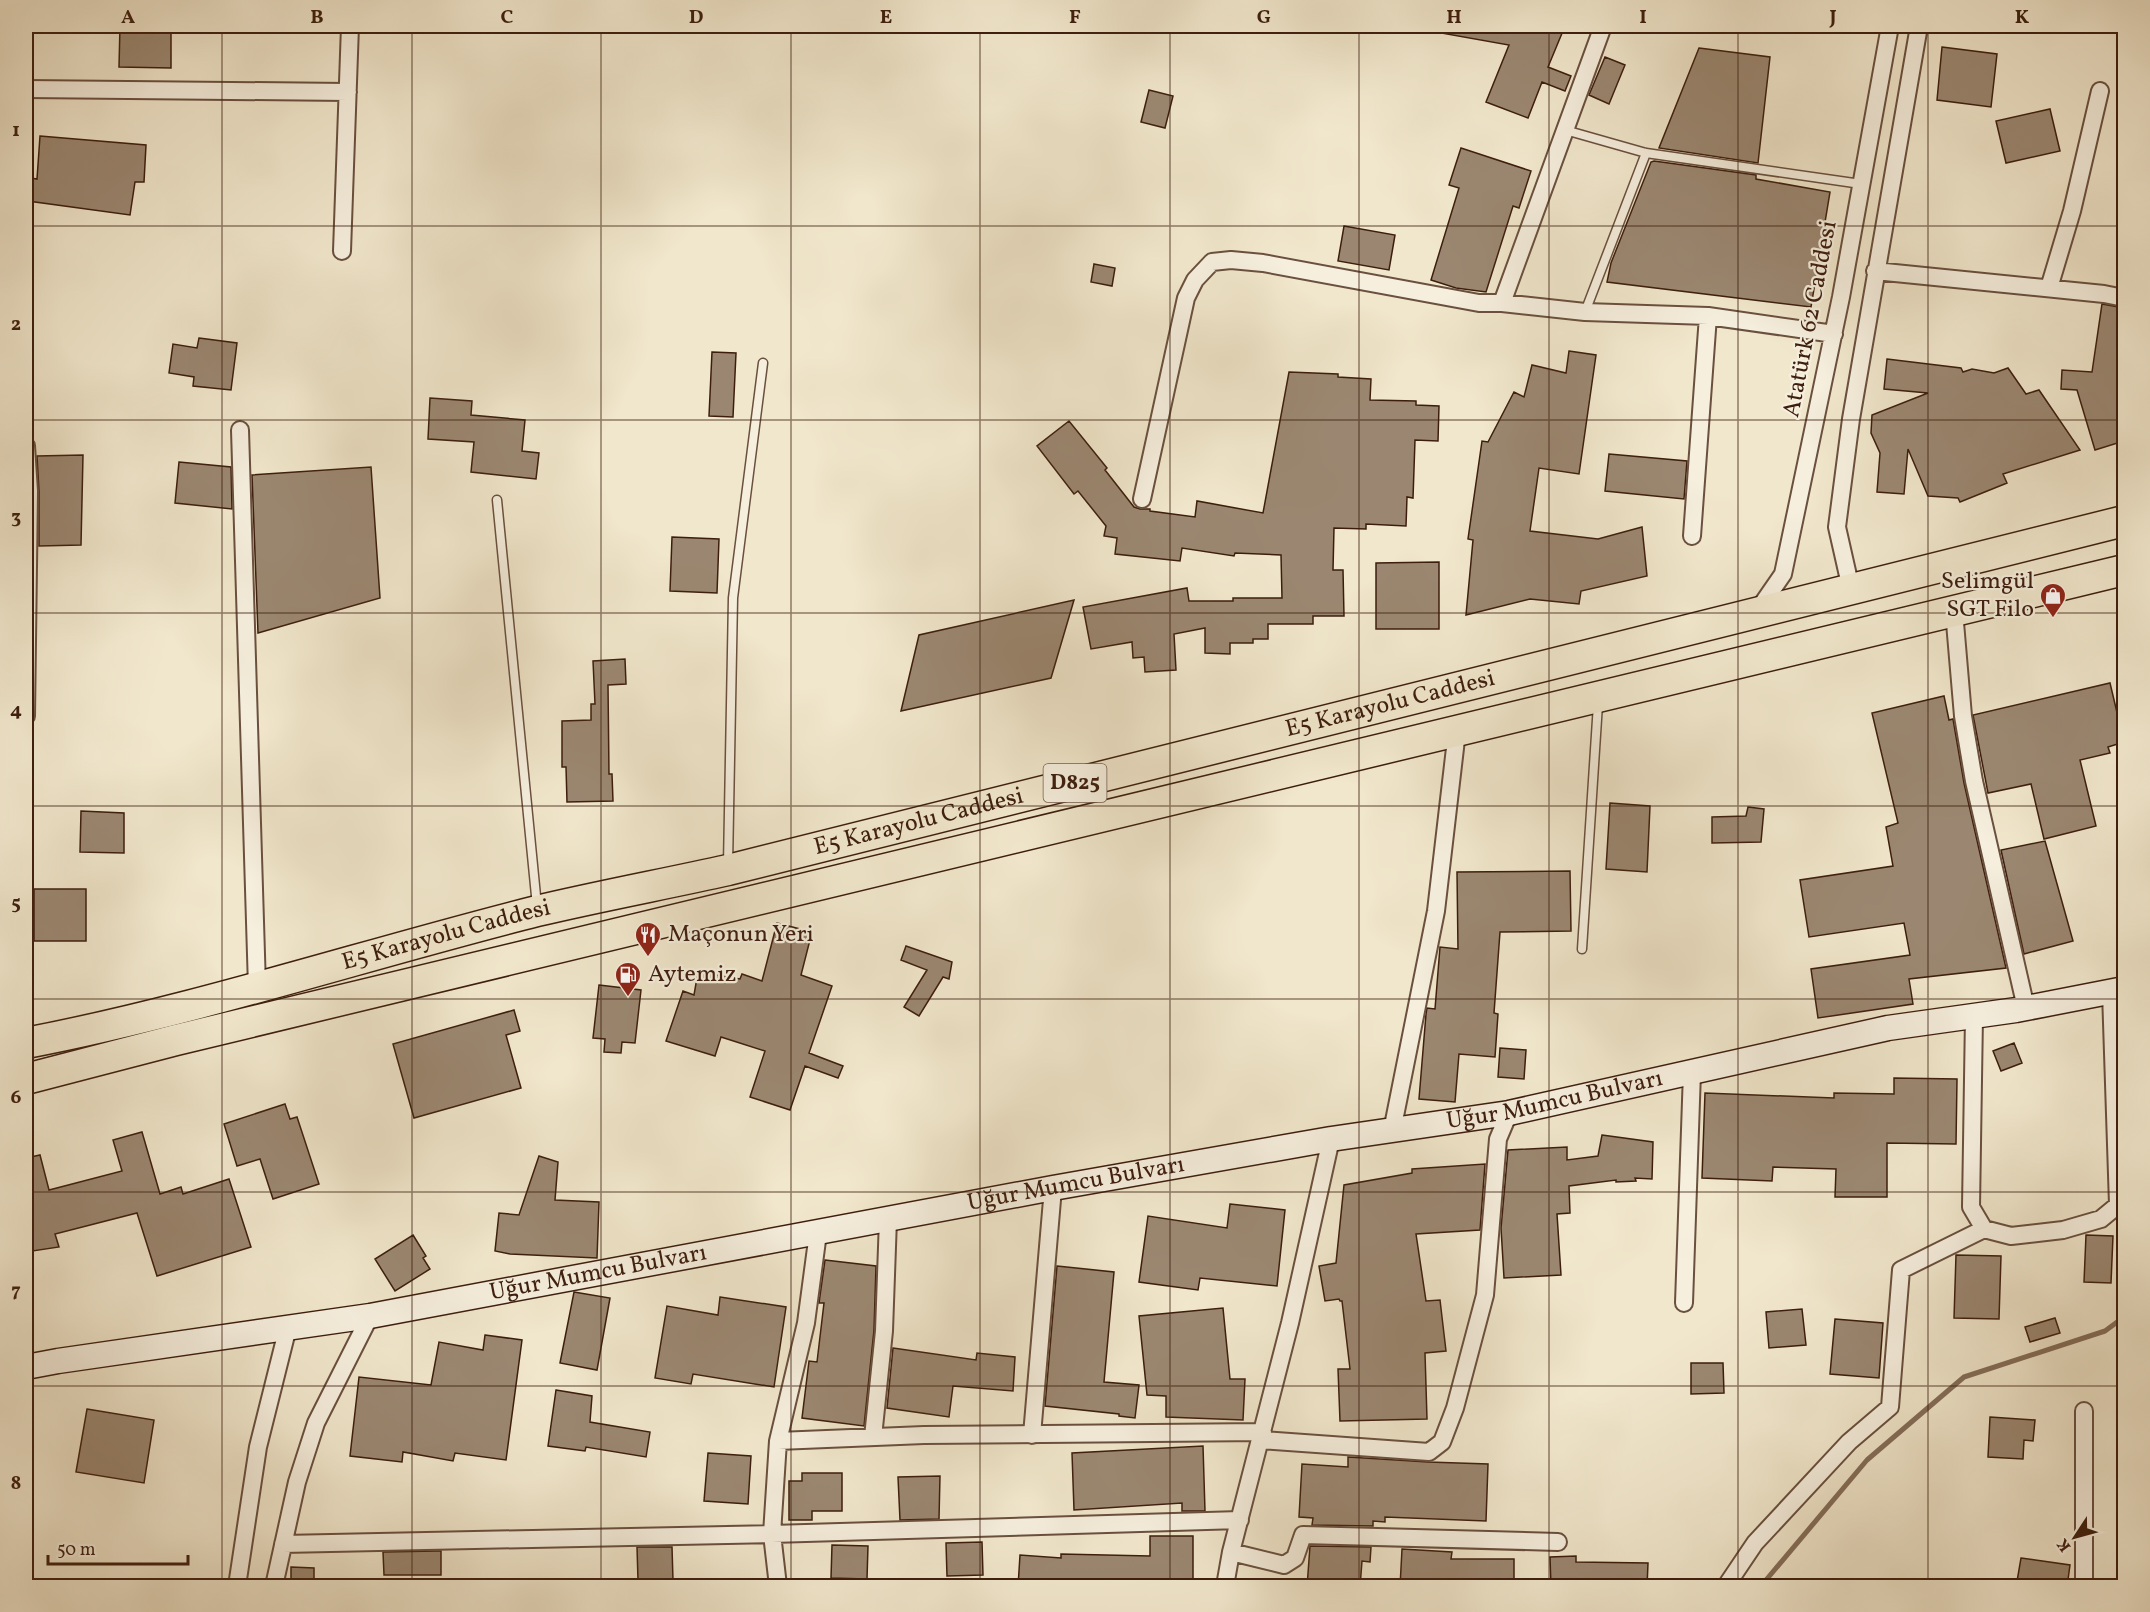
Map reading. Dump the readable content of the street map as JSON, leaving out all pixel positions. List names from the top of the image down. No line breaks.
{"streets":{"highway":["E5 Karayolu Caddesi","D825"],"street":["Atatürk 62 Caddesi","Uğur Mumcu Bulvarı"]},"crossings":[["Atatürk 62 Caddesi","E5 Karayolu Caddesi"]],"places":{"shop":["Selimgül SGT Filo"],"restaurant":["Maçonun Yeri"],"fuel station":["Aytemiz"]},"scale_bar":"50 m","north":"bottom left","grid":{"columns":["A","B","C","D","E","F","G","H","I","J","K"],"rows":["1","2","3","4","5","6","7","8"]}}
